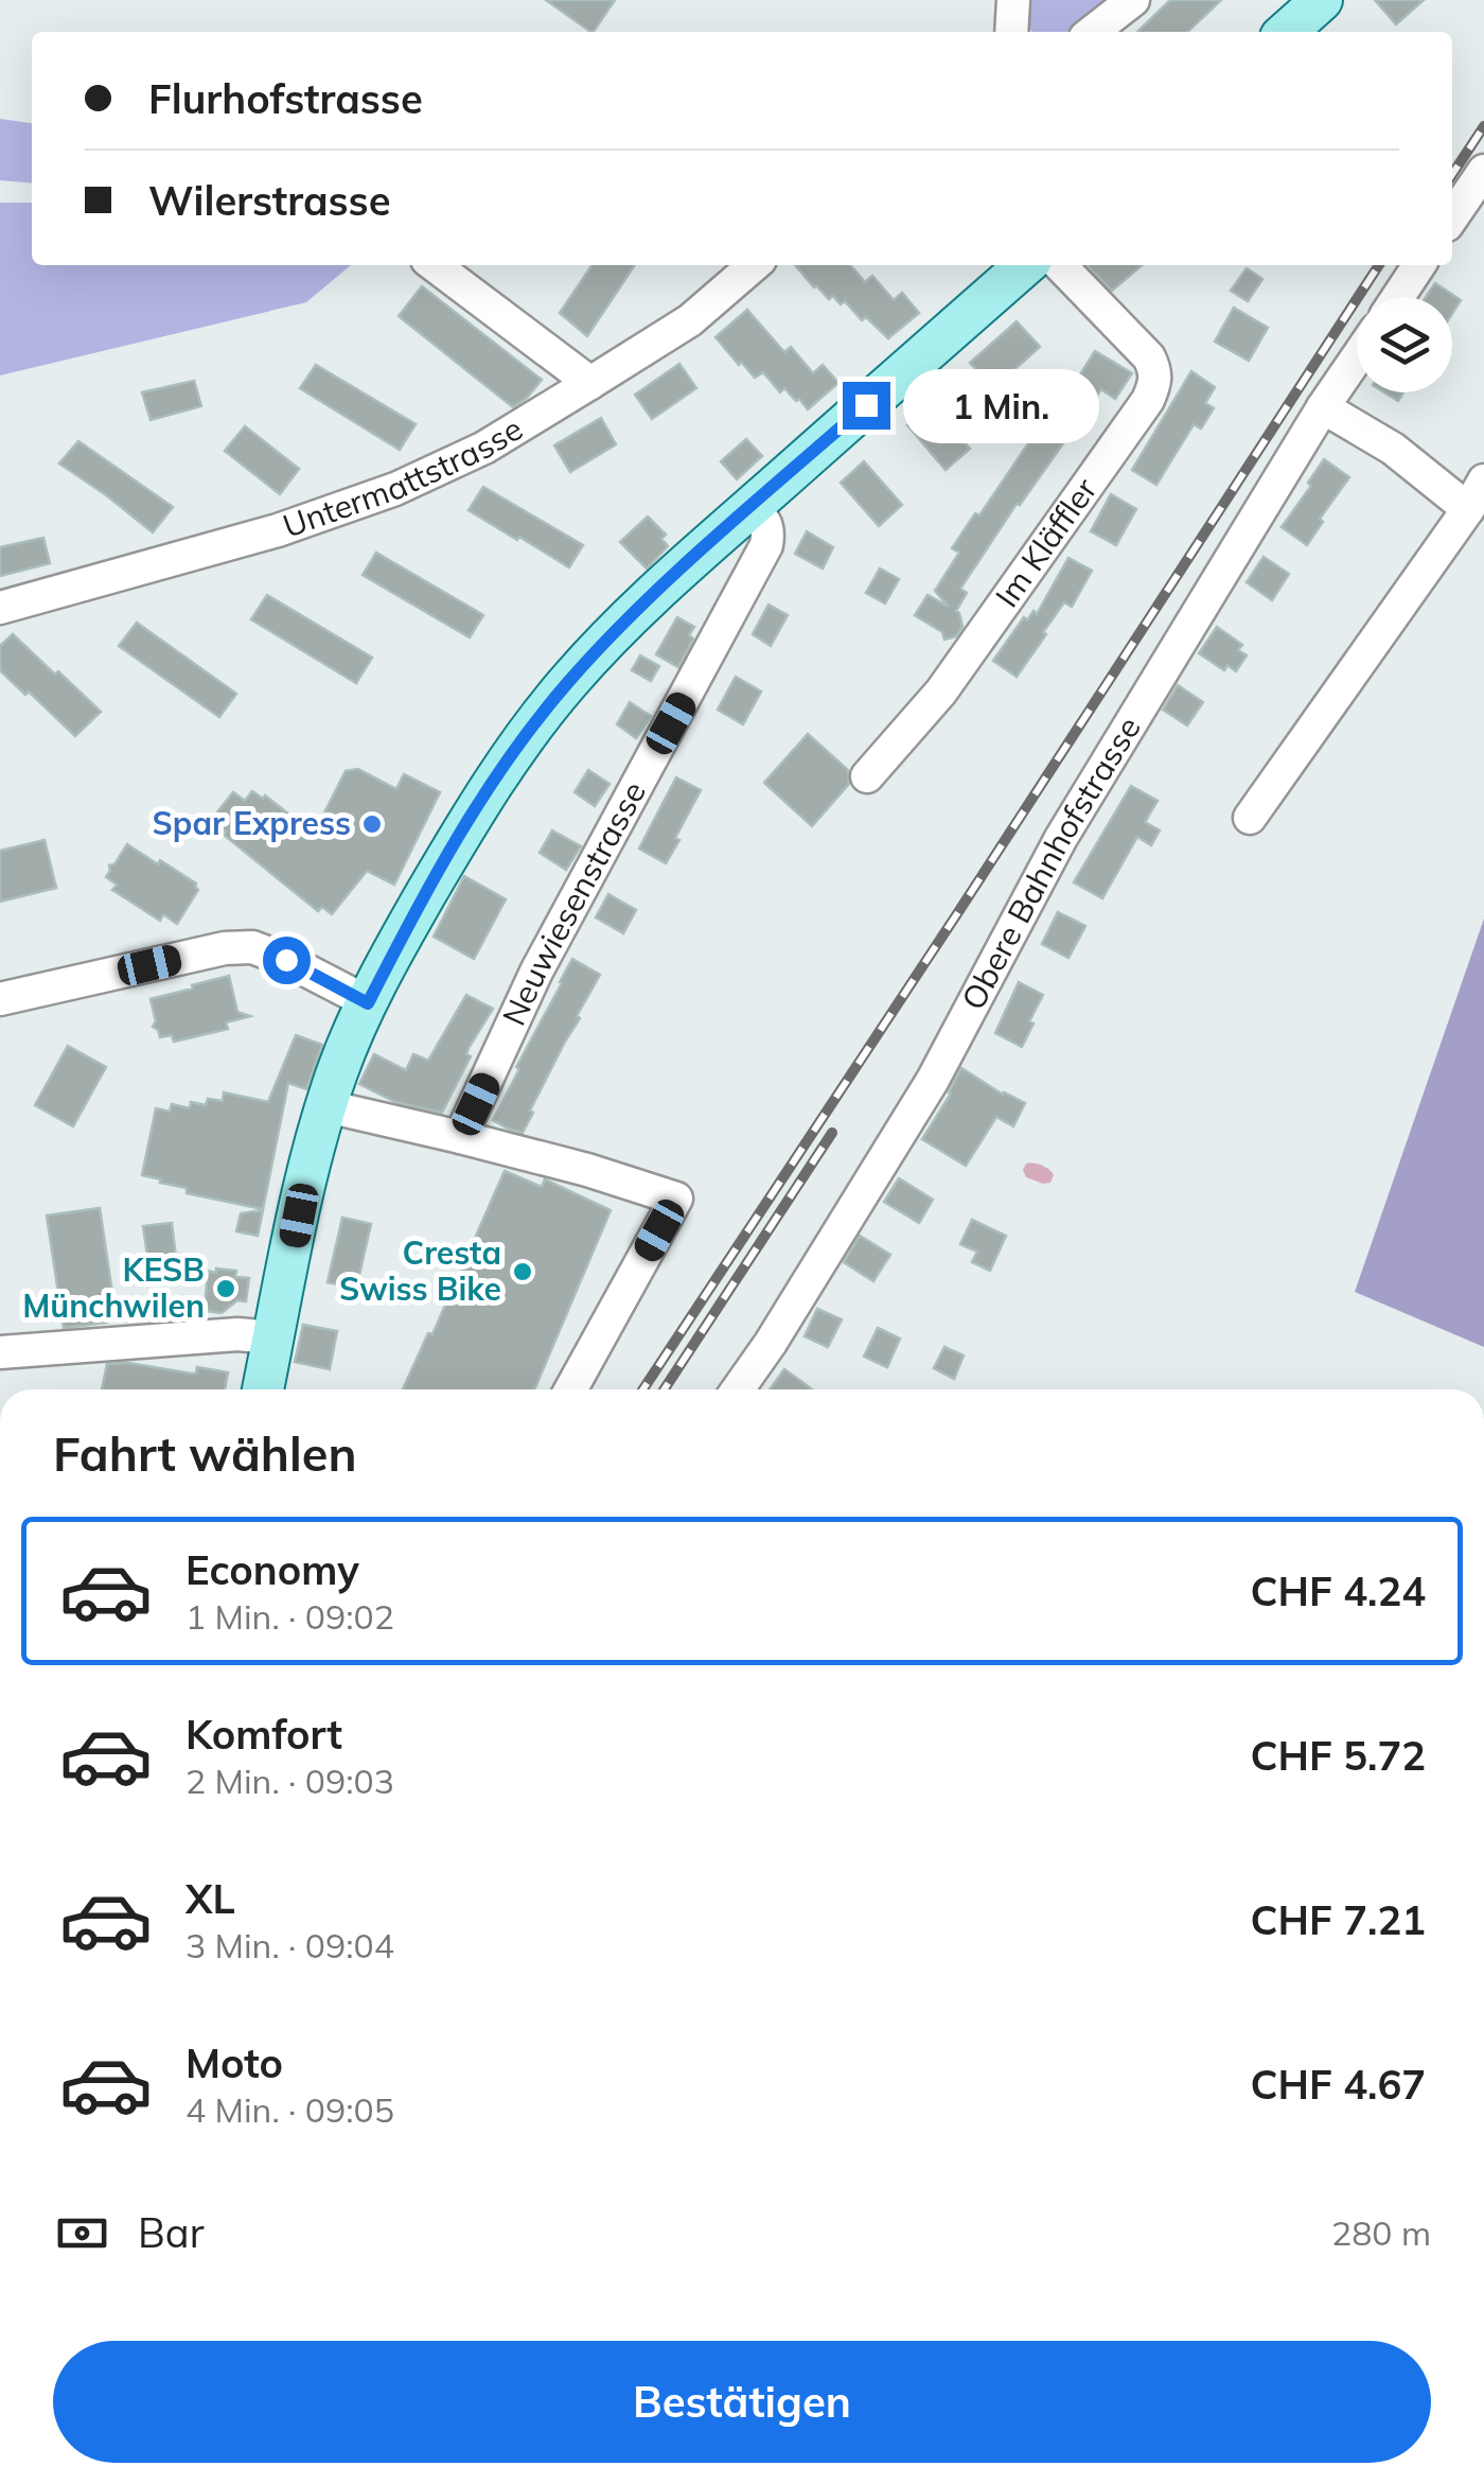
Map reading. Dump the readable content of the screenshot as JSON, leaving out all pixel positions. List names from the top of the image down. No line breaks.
{"streets":{"street":["Untermattstrasse","Im Kläffler","Obere Bahnhofstrasse","Neuwiesenstrasse"]},"places":["Spar Express","Cresta Swiss Bike","KESB Münchwilen"],"page":{"banner":["Flurhofstrasse","Wilerstrasse"],"bubble":"1 Min.","heading":"Fahrt wählen","list":[{"name":"Economy","note":"1 Min. · 09:02","value":"CHF 4.24"},{"name":"Komfort","note":"2 Min. · 09:03","value":"CHF 5.72"},{"name":"XL","note":"3 Min. · 09:04","value":"CHF 7.21"},{"name":"Moto","note":"4 Min. · 09:05","value":"CHF 4.67"}],"pay":["Bar","280 m"],"buttons":"Bestätigen"}}
